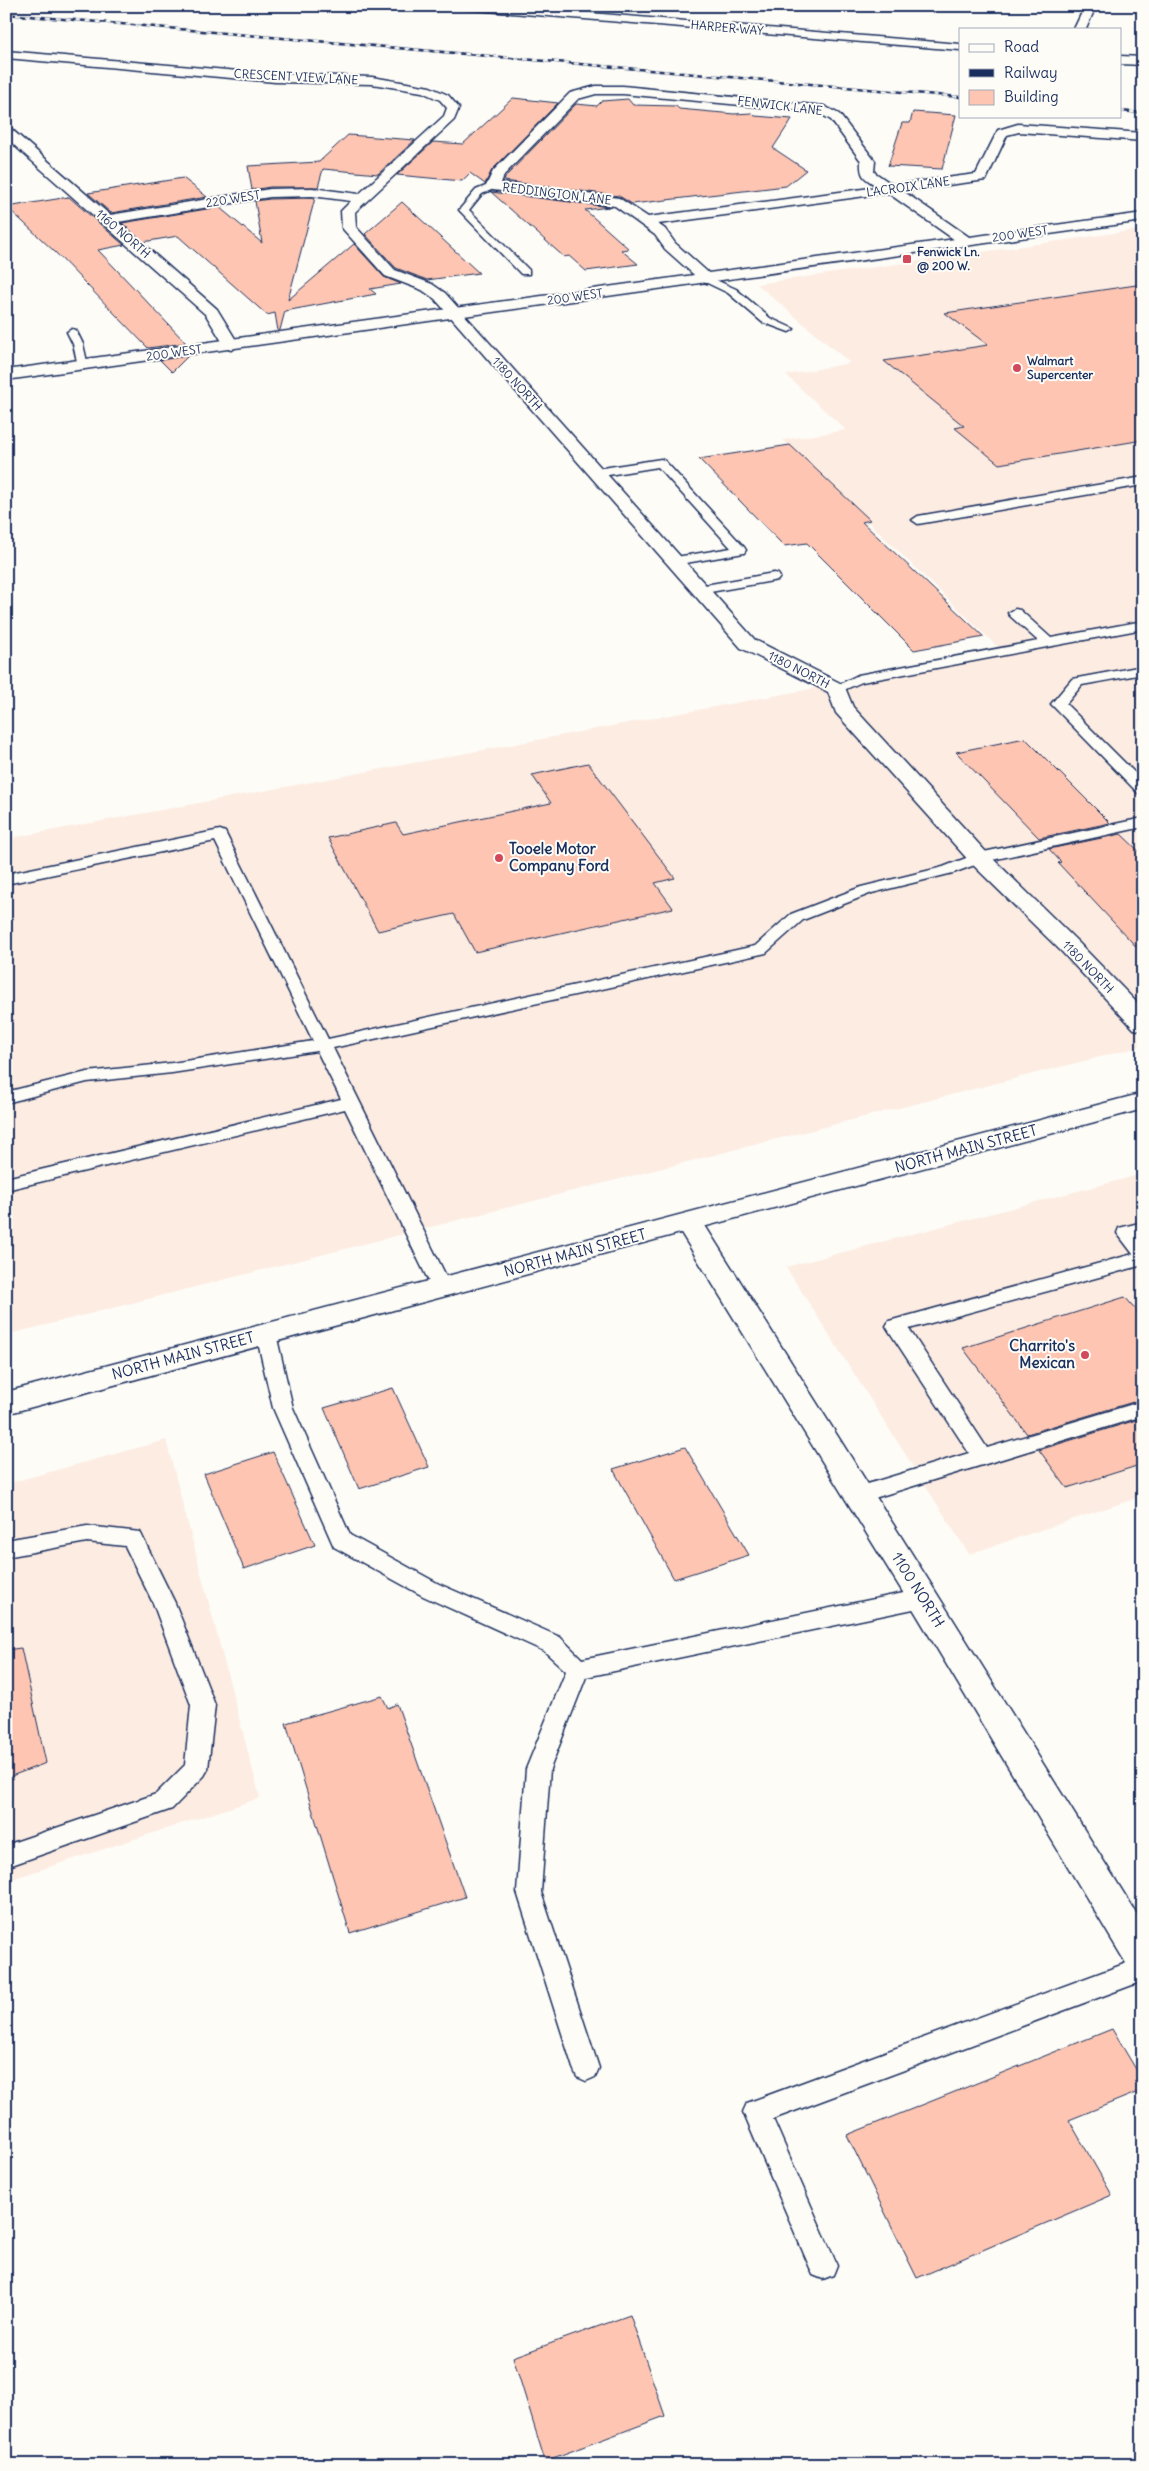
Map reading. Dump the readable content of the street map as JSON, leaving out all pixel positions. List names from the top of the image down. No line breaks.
{"streets":{"main road":["HARPER WAY","CRESCENT VIEW LANE","FENWICK LANE","LACROIX LANE","REDDINGTON LANE","220 WEST","1160 NORTH","200 WEST","1180 NORTH","NORTH MAIN STREET","1100 NORTH"]},"crossings":[["CRESCENT VIEW LANE","220 WEST"],["CRESCENT VIEW LANE","200 WEST"],["CRESCENT VIEW LANE","1180 NORTH"],["FENWICK LANE","LACROIX LANE"],["FENWICK LANE","REDDINGTON LANE"],["FENWICK LANE","200 WEST"],["LACROIX LANE","REDDINGTON LANE"],["REDDINGTON LANE","200 WEST"],["220 WEST","1160 NORTH"],["1160 NORTH","200 WEST"],["200 WEST","1180 NORTH"],["NORTH MAIN STREET","1100 NORTH"]],"places":{"transit":["Fenwick Ln. @ 200 W."],"other":["Walmart Supercenter","Tooele Motor Company Ford","Charrito's Mexican"]},"legend":["Road","Railway","Building"]}
